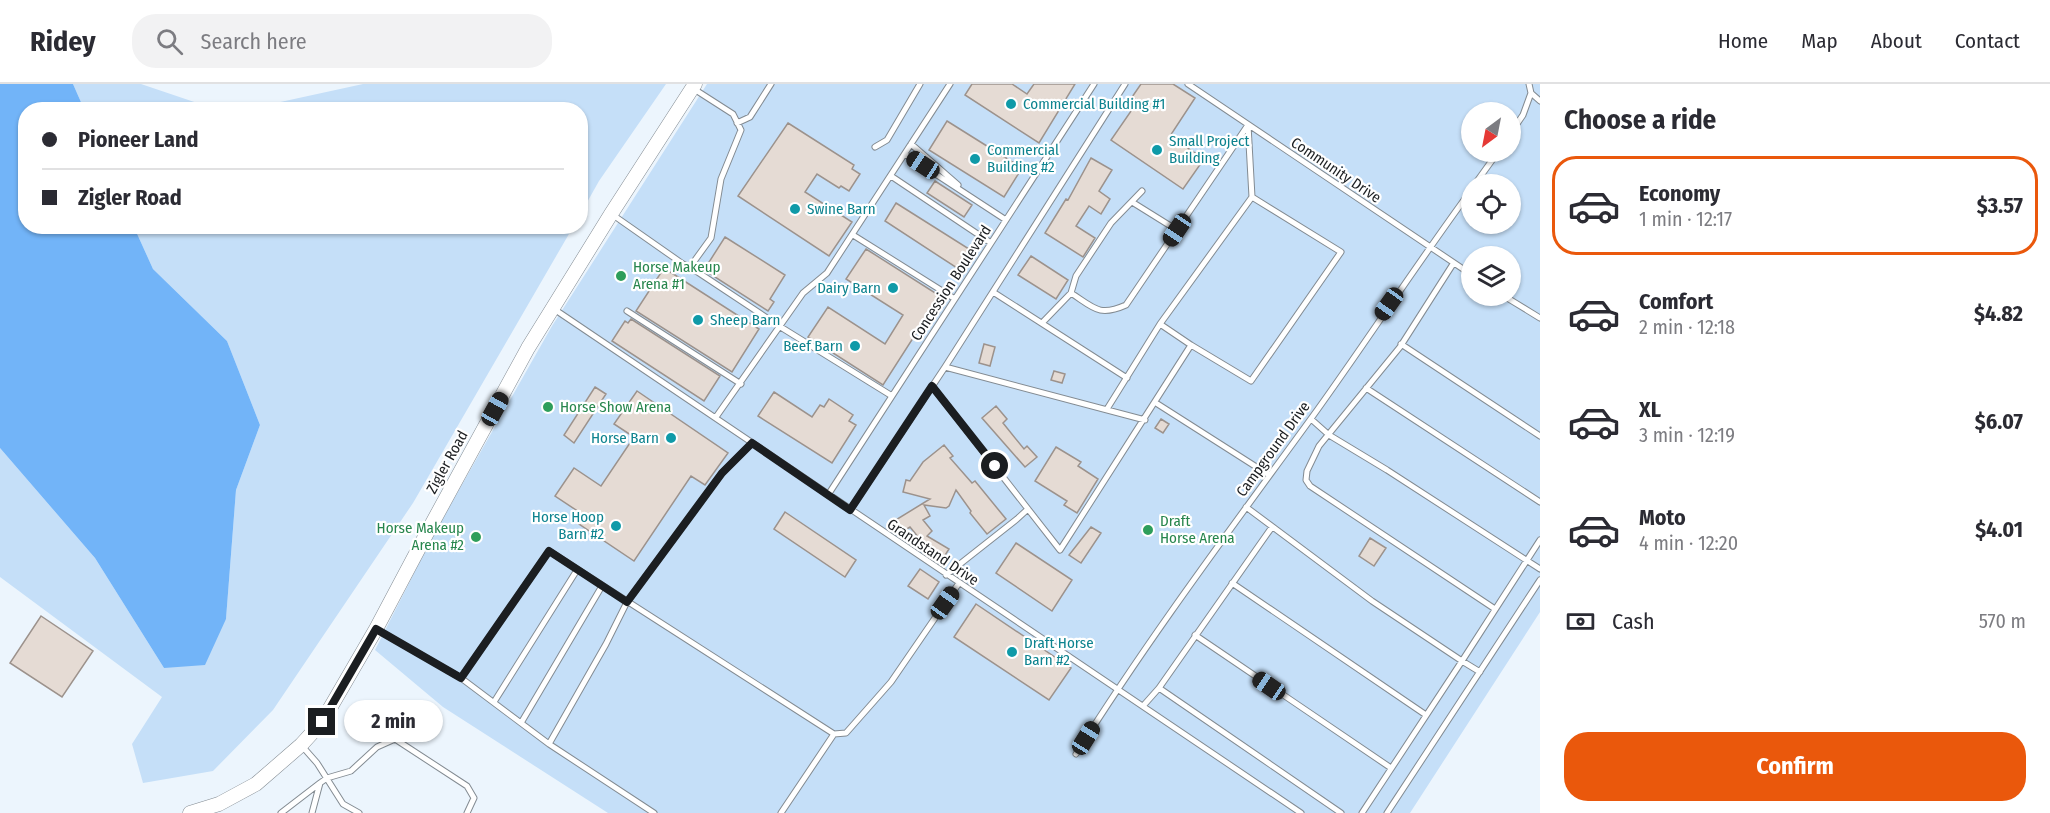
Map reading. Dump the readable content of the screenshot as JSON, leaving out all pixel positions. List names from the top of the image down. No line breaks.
{"streets":{"street":["Zigler Road"],"lane":["Community Drive","Concession Boulevard","Campground Drive","Grandstand Drive"]},"crossings":[["Community Drive","Campground Drive"],["Concession Boulevard","Grandstand Drive"],["Campground Drive","Grandstand Drive"],["Zigler Road","Grandstand Drive"]],"places":["Commercial Building #1","Small Project Building","Commercial Building #2","Swine Barn","Horse Makeup Arena #1","Dairy Barn","Sheep Barn","Beef Barn","Horse Show Arena","Horse Barn","Horse Hoop Barn #2","Draft Horse Arena","Horse Makeup Arena #2","Draft Horse Barn #2"],"north":"bottom left","page":{"header":"Ridey","search":"Search here","nav":["Home","Map","About","Contact"],"heading":"Choose a ride","banner":["Pioneer Land","Zigler Road"],"list":[{"name":"Economy","note":"1 min · 12:17","value":"$3.57"},{"name":"Comfort","note":"2 min · 12:18","value":"$4.82"},{"name":"XL","note":"3 min · 12:19","value":"$6.07"},{"name":"Moto","note":"4 min · 12:20","value":"$4.01"}],"pay":["Cash","570 m"],"bubble":"2 min","buttons":"Confirm"}}
